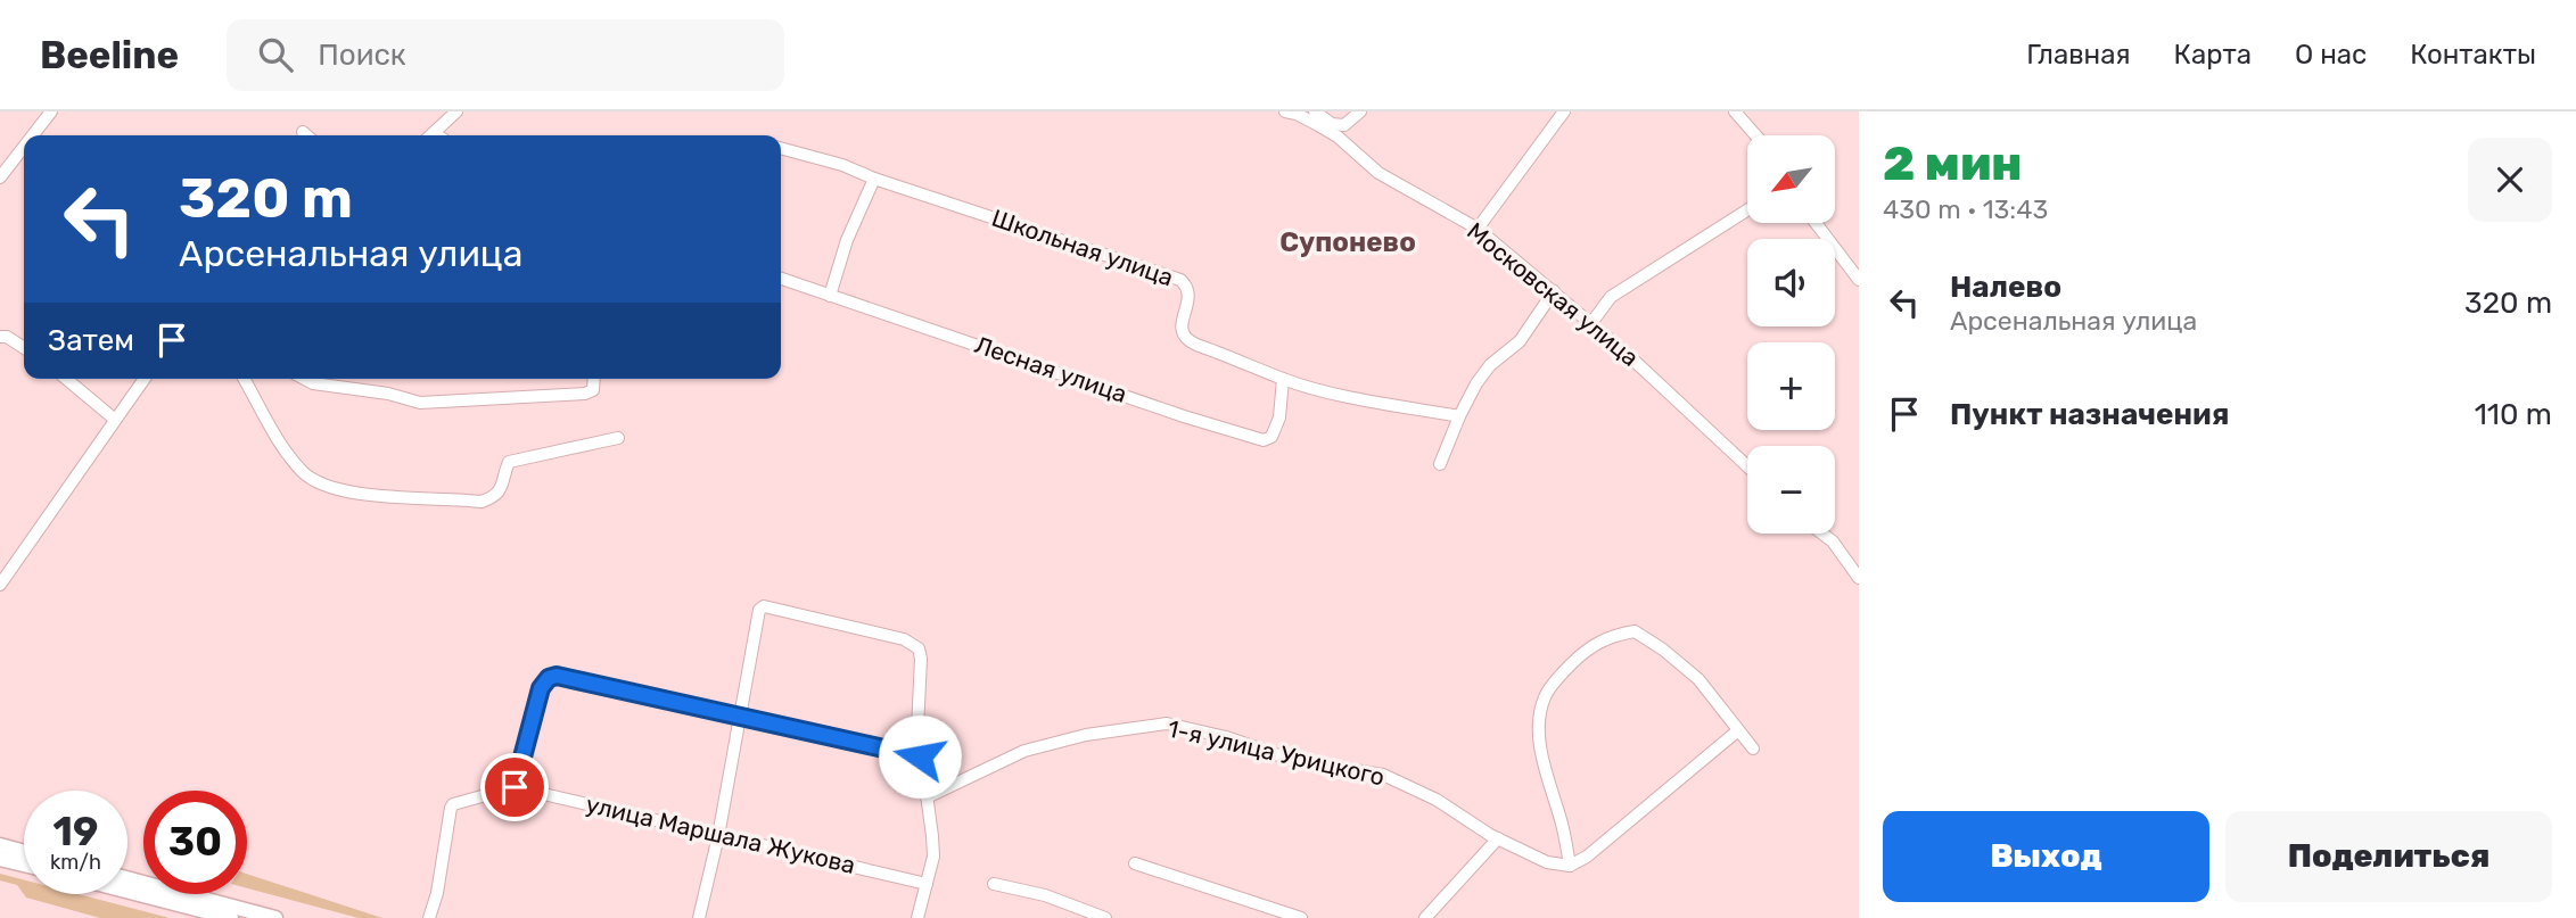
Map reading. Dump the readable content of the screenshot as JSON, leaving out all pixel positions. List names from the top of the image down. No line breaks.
{"streets":{"street":["Школьная улица","Московская улица","Лесная улица","1-я улица Урицкого","улица Маршала Жукова"]},"crossings":[["Школьная улица","Лесная улица"]],"districts":["Супонево"],"north":"bottom left","page":{"header":"Beeline","search":"Поиск","nav":["Главная","Карта","О нас","Контакты"],"heading":["2 мин","430 m · 13:43"],"map_buttons":["+","−"],"turn":["320 m","Арсенальная улица"],"list":[{"name":"Налево","note":"Арсенальная улица","value":"320 m"},{"name":"Пункт назначения","value":"110 m"}],"then":"Затем","speed":"19 km/h","limit":"30","buttons":["Выход","Поделиться"]}}
